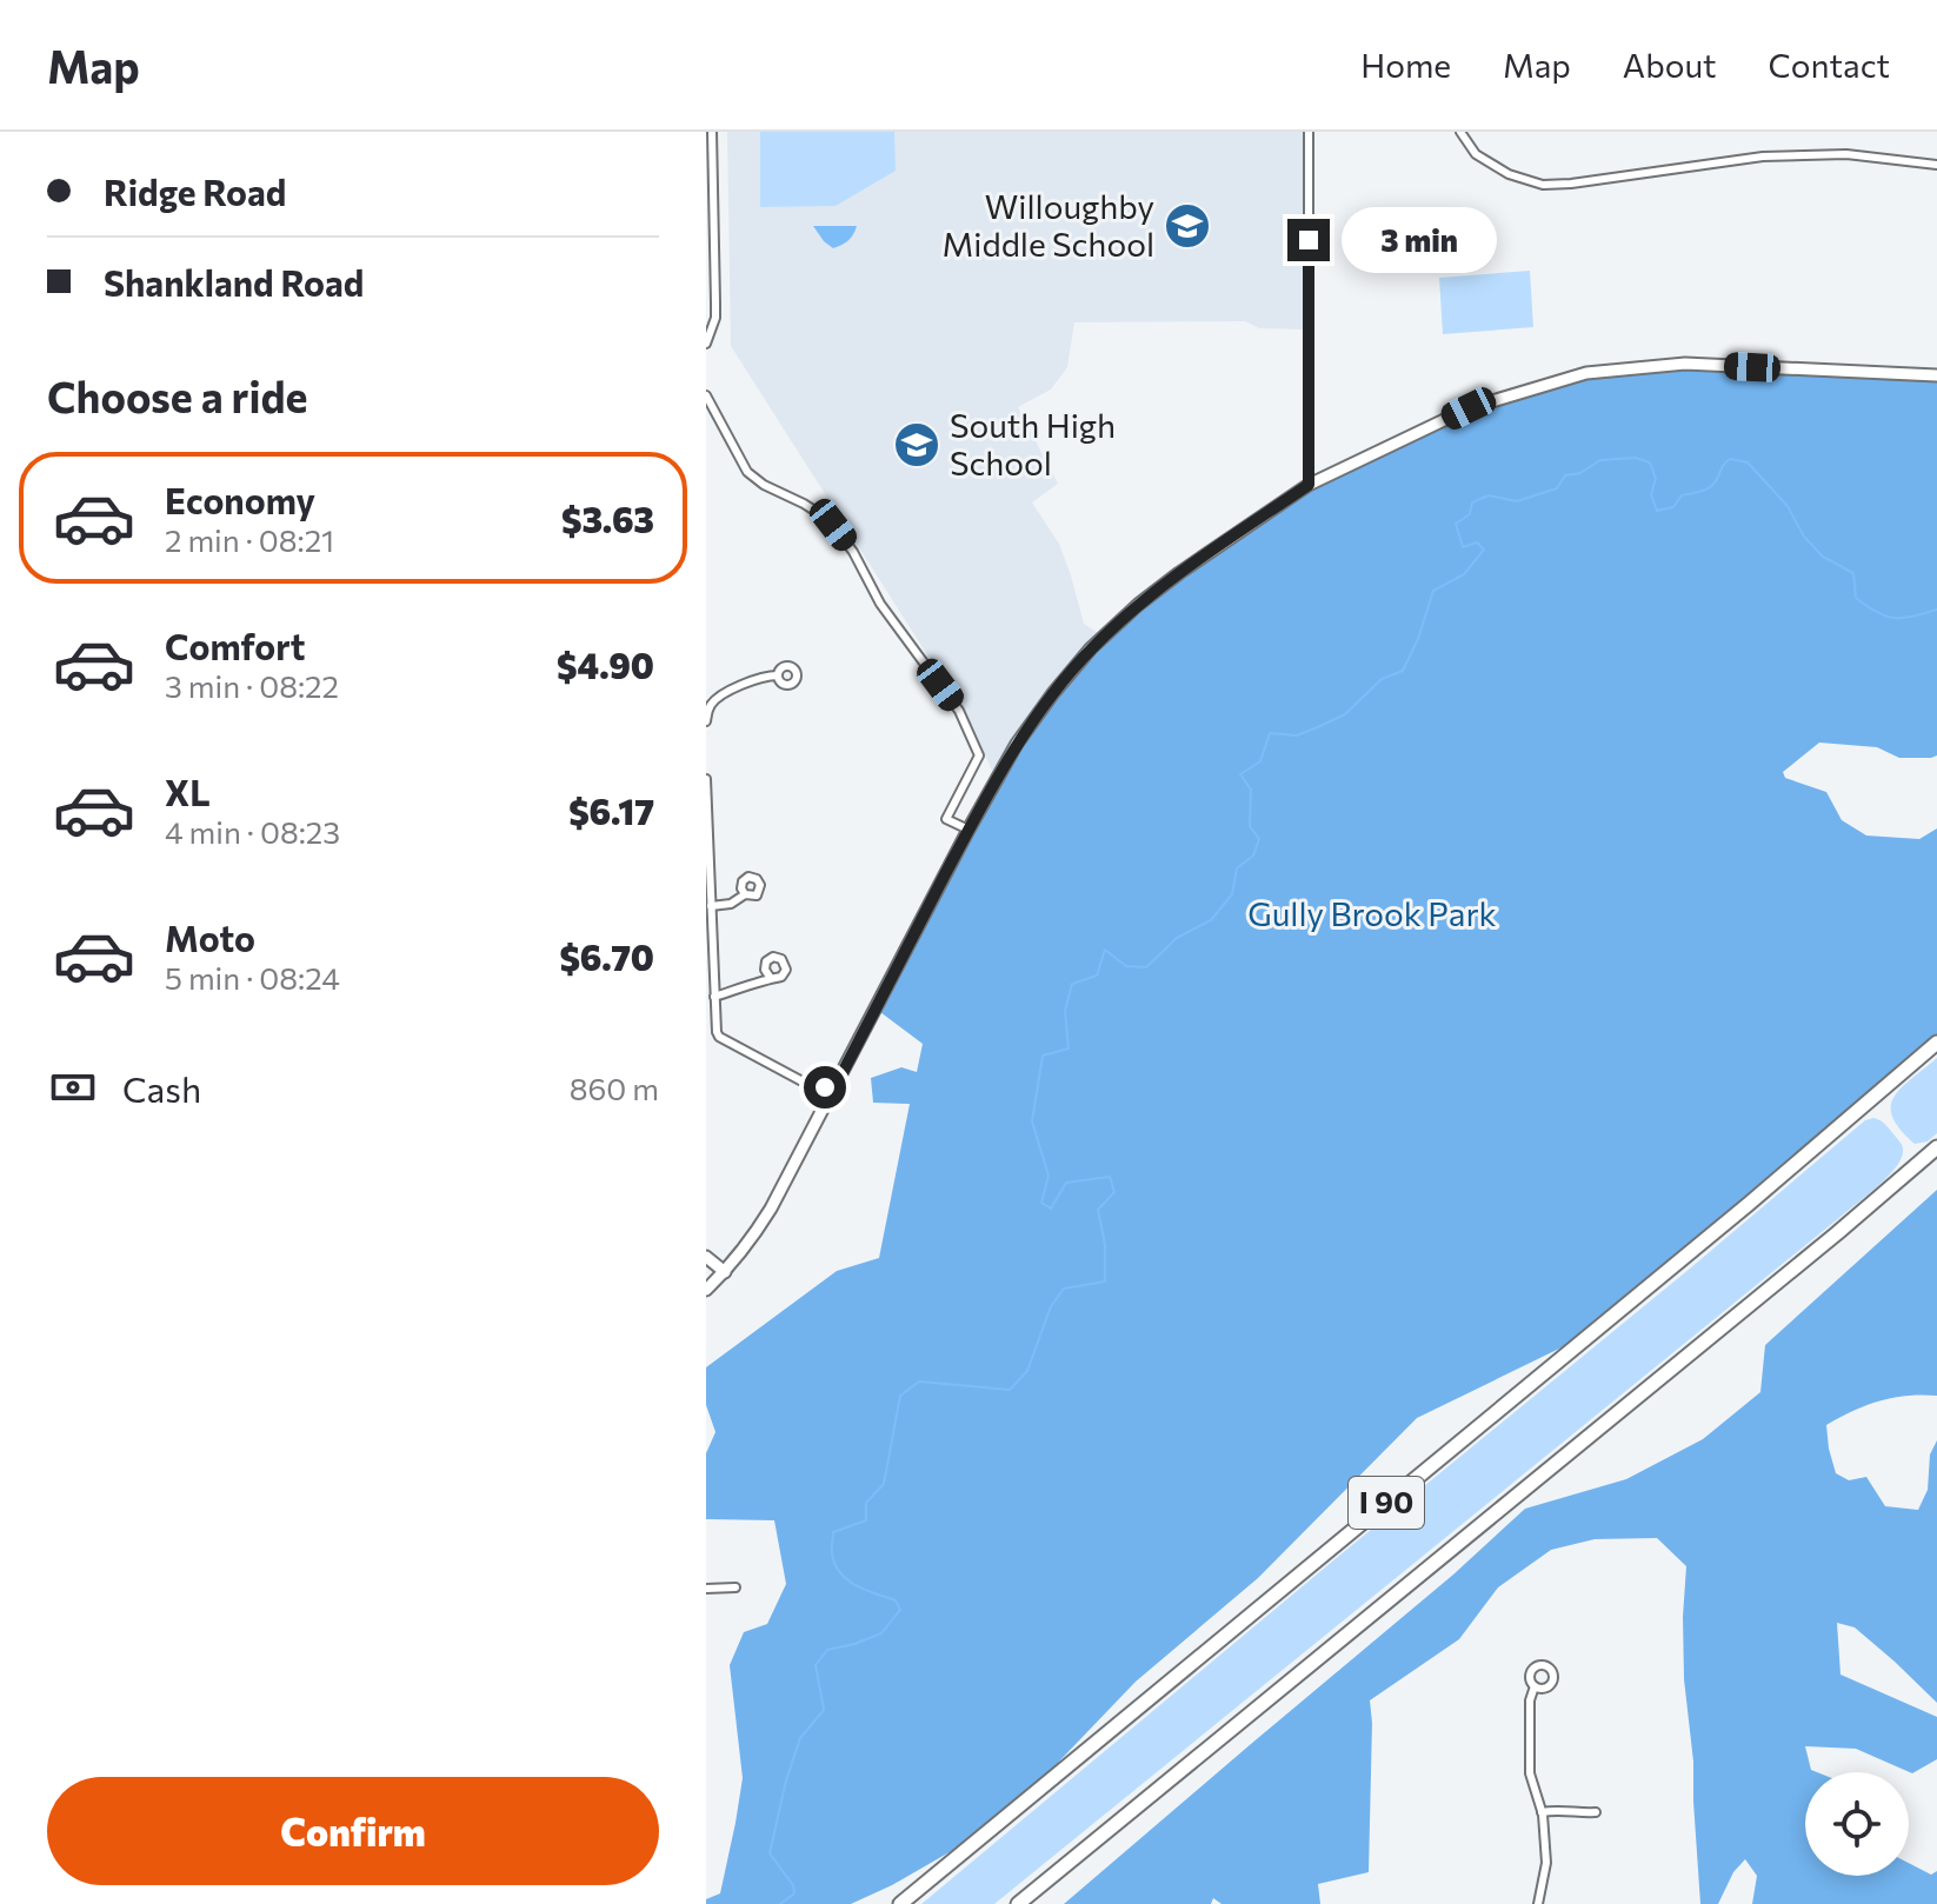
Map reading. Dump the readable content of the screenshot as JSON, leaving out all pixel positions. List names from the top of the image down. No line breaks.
{"streets":{"highway":["I 90"]},"parks":["Gully Brook Park"],"places":{"school or university":["Willoughby Middle School","South High School"]},"page":{"header":"Map","nav":["Home","Map","About","Contact"],"banner":["Ridge Road","Shankland Road"],"bubble":"3 min","heading":"Choose a ride","list":[{"name":"Economy","note":"2 min · 08:21","value":"$3.63"},{"name":"Comfort","note":"3 min · 08:22","value":"$4.90"},{"name":"XL","note":"4 min · 08:23","value":"$6.17"},{"name":"Moto","note":"5 min · 08:24","value":"$6.70"}],"pay":["Cash","860 m"],"buttons":"Confirm"}}
